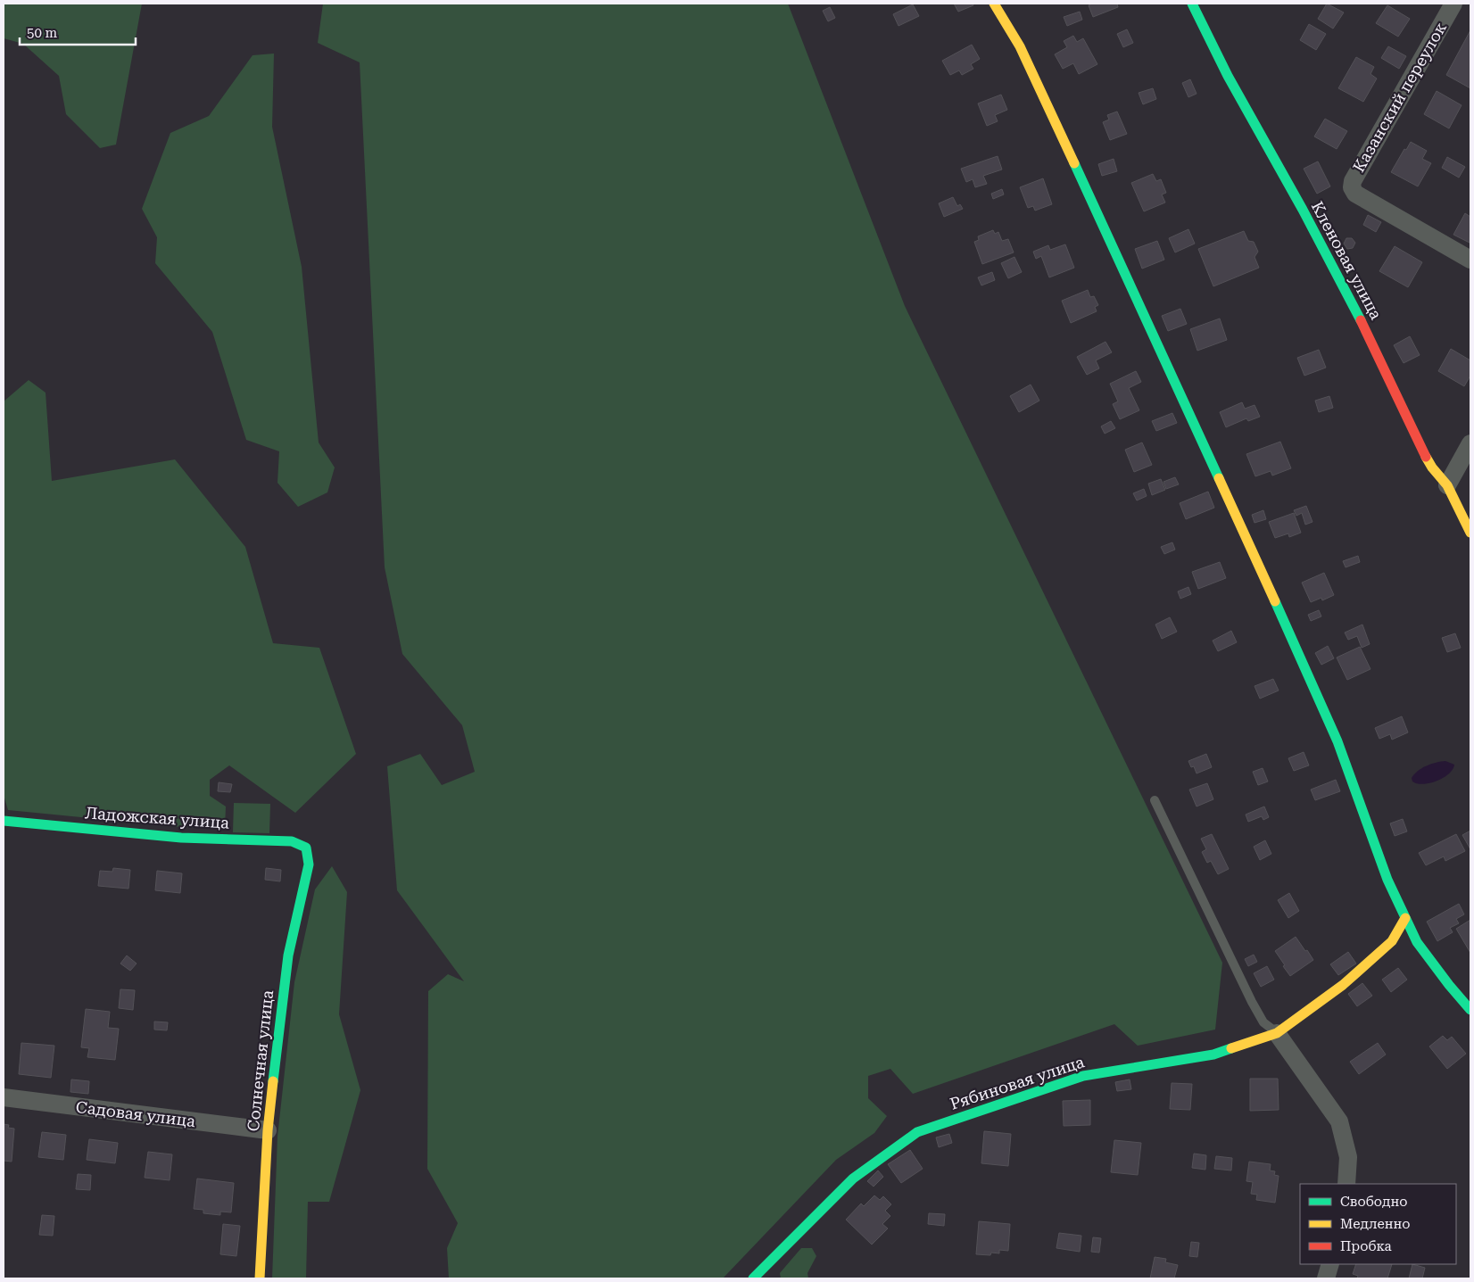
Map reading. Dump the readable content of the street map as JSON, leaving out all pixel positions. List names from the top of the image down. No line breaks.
{"streets":{"street":["Казанский переулок","Кленовая улица","Ладожская улица","Солнечная улица","Рябиновая улица","Садовая улица"]},"crossings":[["Ладожская улица","Солнечная улица"],["Солнечная улица","Садовая улица"]],"legend":["Свободно","Медленно","Пробка"],"scale_bar":"50 m"}
